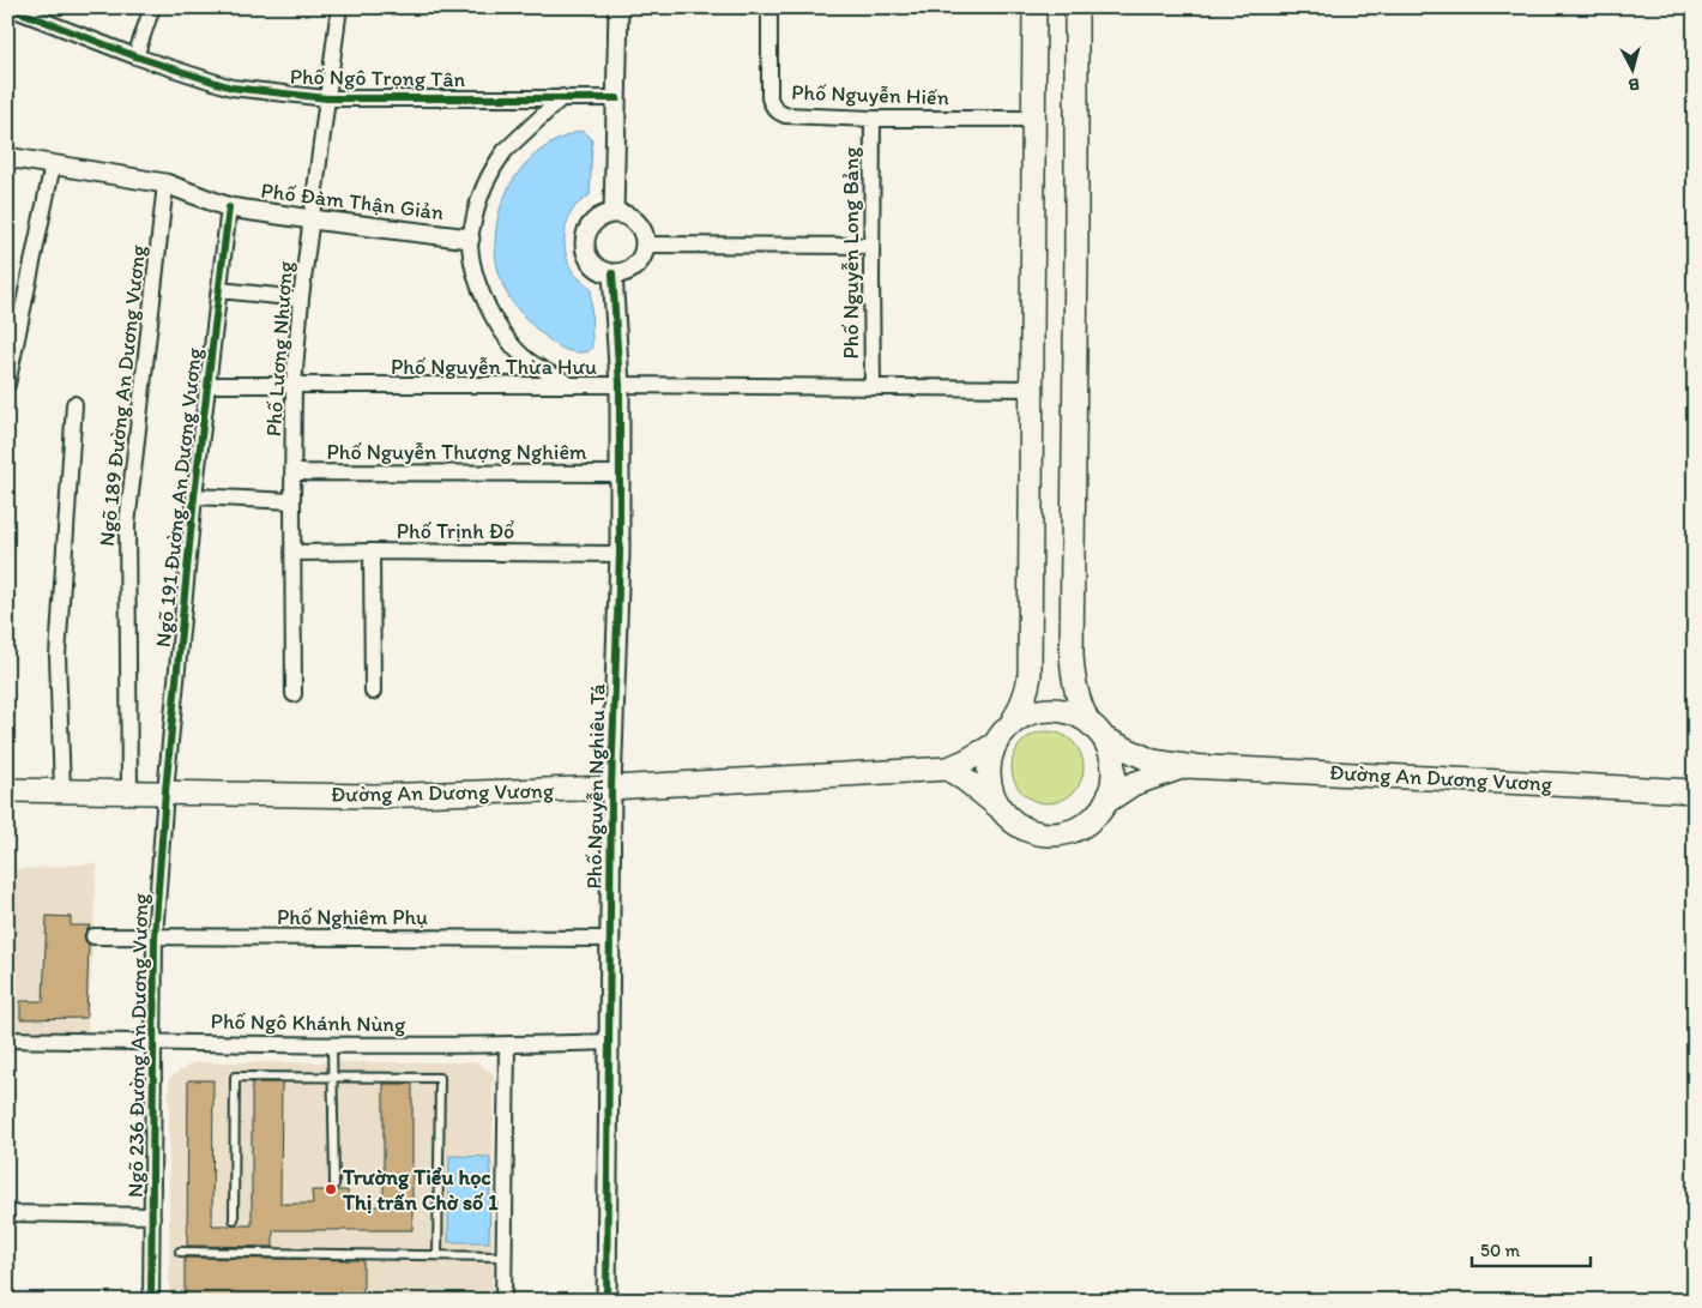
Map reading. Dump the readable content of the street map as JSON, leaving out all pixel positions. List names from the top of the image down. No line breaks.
{"streets":{"main road":["Đường An Dương Vương"],"street":["Phố Ngô Trọng Tân","Phố Nguyễn Hiến","Phố Đàm Thận Giản","Phố Nguyễn Long Bảng","Phố Lương Nhượng","Phố Nguyễn Thừa Hưu","Ngõ 189 Đường An Dương Vương","Phố Nguyễn Thượng Nghiêm","Ngõ 191 Đường An Dương Vương","Phố Trịnh Đổ","Phố Nguyễn Nghiêu Tá","Phố Nghiêm Phụ","Phố Ngô Khánh Nùng","Ngõ 236 Đường An Dương Vương"]},"crossings":[["Phố Ngô Trọng Tân","Phố Lương Nhượng"],["Phố Nguyễn Hiến","Phố Nguyễn Long Bảng"],["Phố Đàm Thận Giản","Phố Lương Nhượng"],["Phố Đàm Thận Giản","Ngõ 189 Đường An Dương Vương"],["Phố Đàm Thận Giản","Ngõ 191 Đường An Dương Vương"],["Phố Nguyễn Long Bảng","Phố Nguyễn Thừa Hưu"],["Phố Lương Nhượng","Phố Nguyễn Thừa Hưu"],["Phố Lương Nhượng","Phố Nguyễn Thượng Nghiêm"],["Phố Lương Nhượng","Phố Trịnh Đổ"],["Phố Nguyễn Thừa Hưu","Ngõ 191 Đường An Dương Vương"],["Phố Nguyễn Thừa Hưu","Phố Nguyễn Nghiêu Tá"],["Ngõ 189 Đường An Dương Vương","Đường An Dương Vương"],["Phố Nguyễn Thượng Nghiêm","Phố Nguyễn Nghiêu Tá"],["Ngõ 191 Đường An Dương Vương","Đường An Dương Vương"],["Ngõ 191 Đường An Dương Vương","Ngõ 236 Đường An Dương Vương"],["Phố Trịnh Đổ","Phố Nguyễn Nghiêu Tá"],["Đường An Dương Vương","Phố Nguyễn Nghiêu Tá"],["Đường An Dương Vương","Ngõ 236 Đường An Dương Vương"],["Phố Nguyễn Nghiêu Tá","Phố Nghiêm Phụ"],["Phố Nguyễn Nghiêu Tá","Phố Ngô Khánh Nùng"],["Phố Nghiêm Phụ","Ngõ 236 Đường An Dương Vương"],["Phố Ngô Khánh Nùng","Ngõ 236 Đường An Dương Vương"]],"places":["Trường Tiểu học Thị trấn Chờ số 1"],"scale_bar":"50 m","north":"bottom"}
